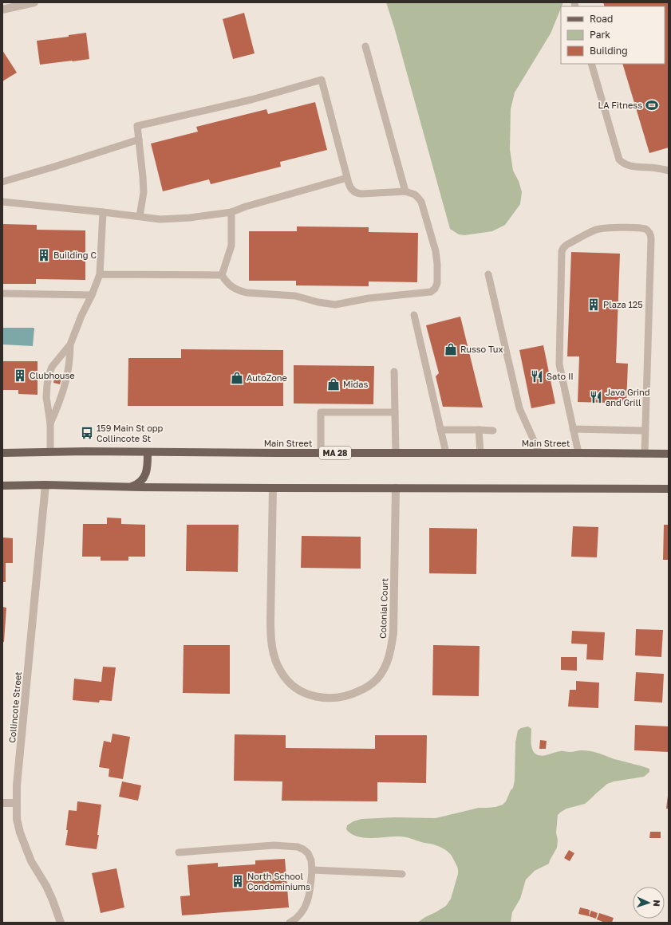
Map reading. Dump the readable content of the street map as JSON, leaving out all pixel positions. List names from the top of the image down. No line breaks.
{"streets":{"main road":["Main Street","MA 28"],"street":["Colonial Court","Collincote Street"]},"places":{"sports":["LA Fitness"],"building":["Building C","Plaza 125","Clubhouse","North School Condominiums"],"shop":["Russo Tux","AutoZone","Midas"],"restaurant":["Sato II","Java Grind and Grill"],"bus stop":["159 Main St opp Collincote St"]},"legend":["Road","Park","Building"],"north":"right"}
